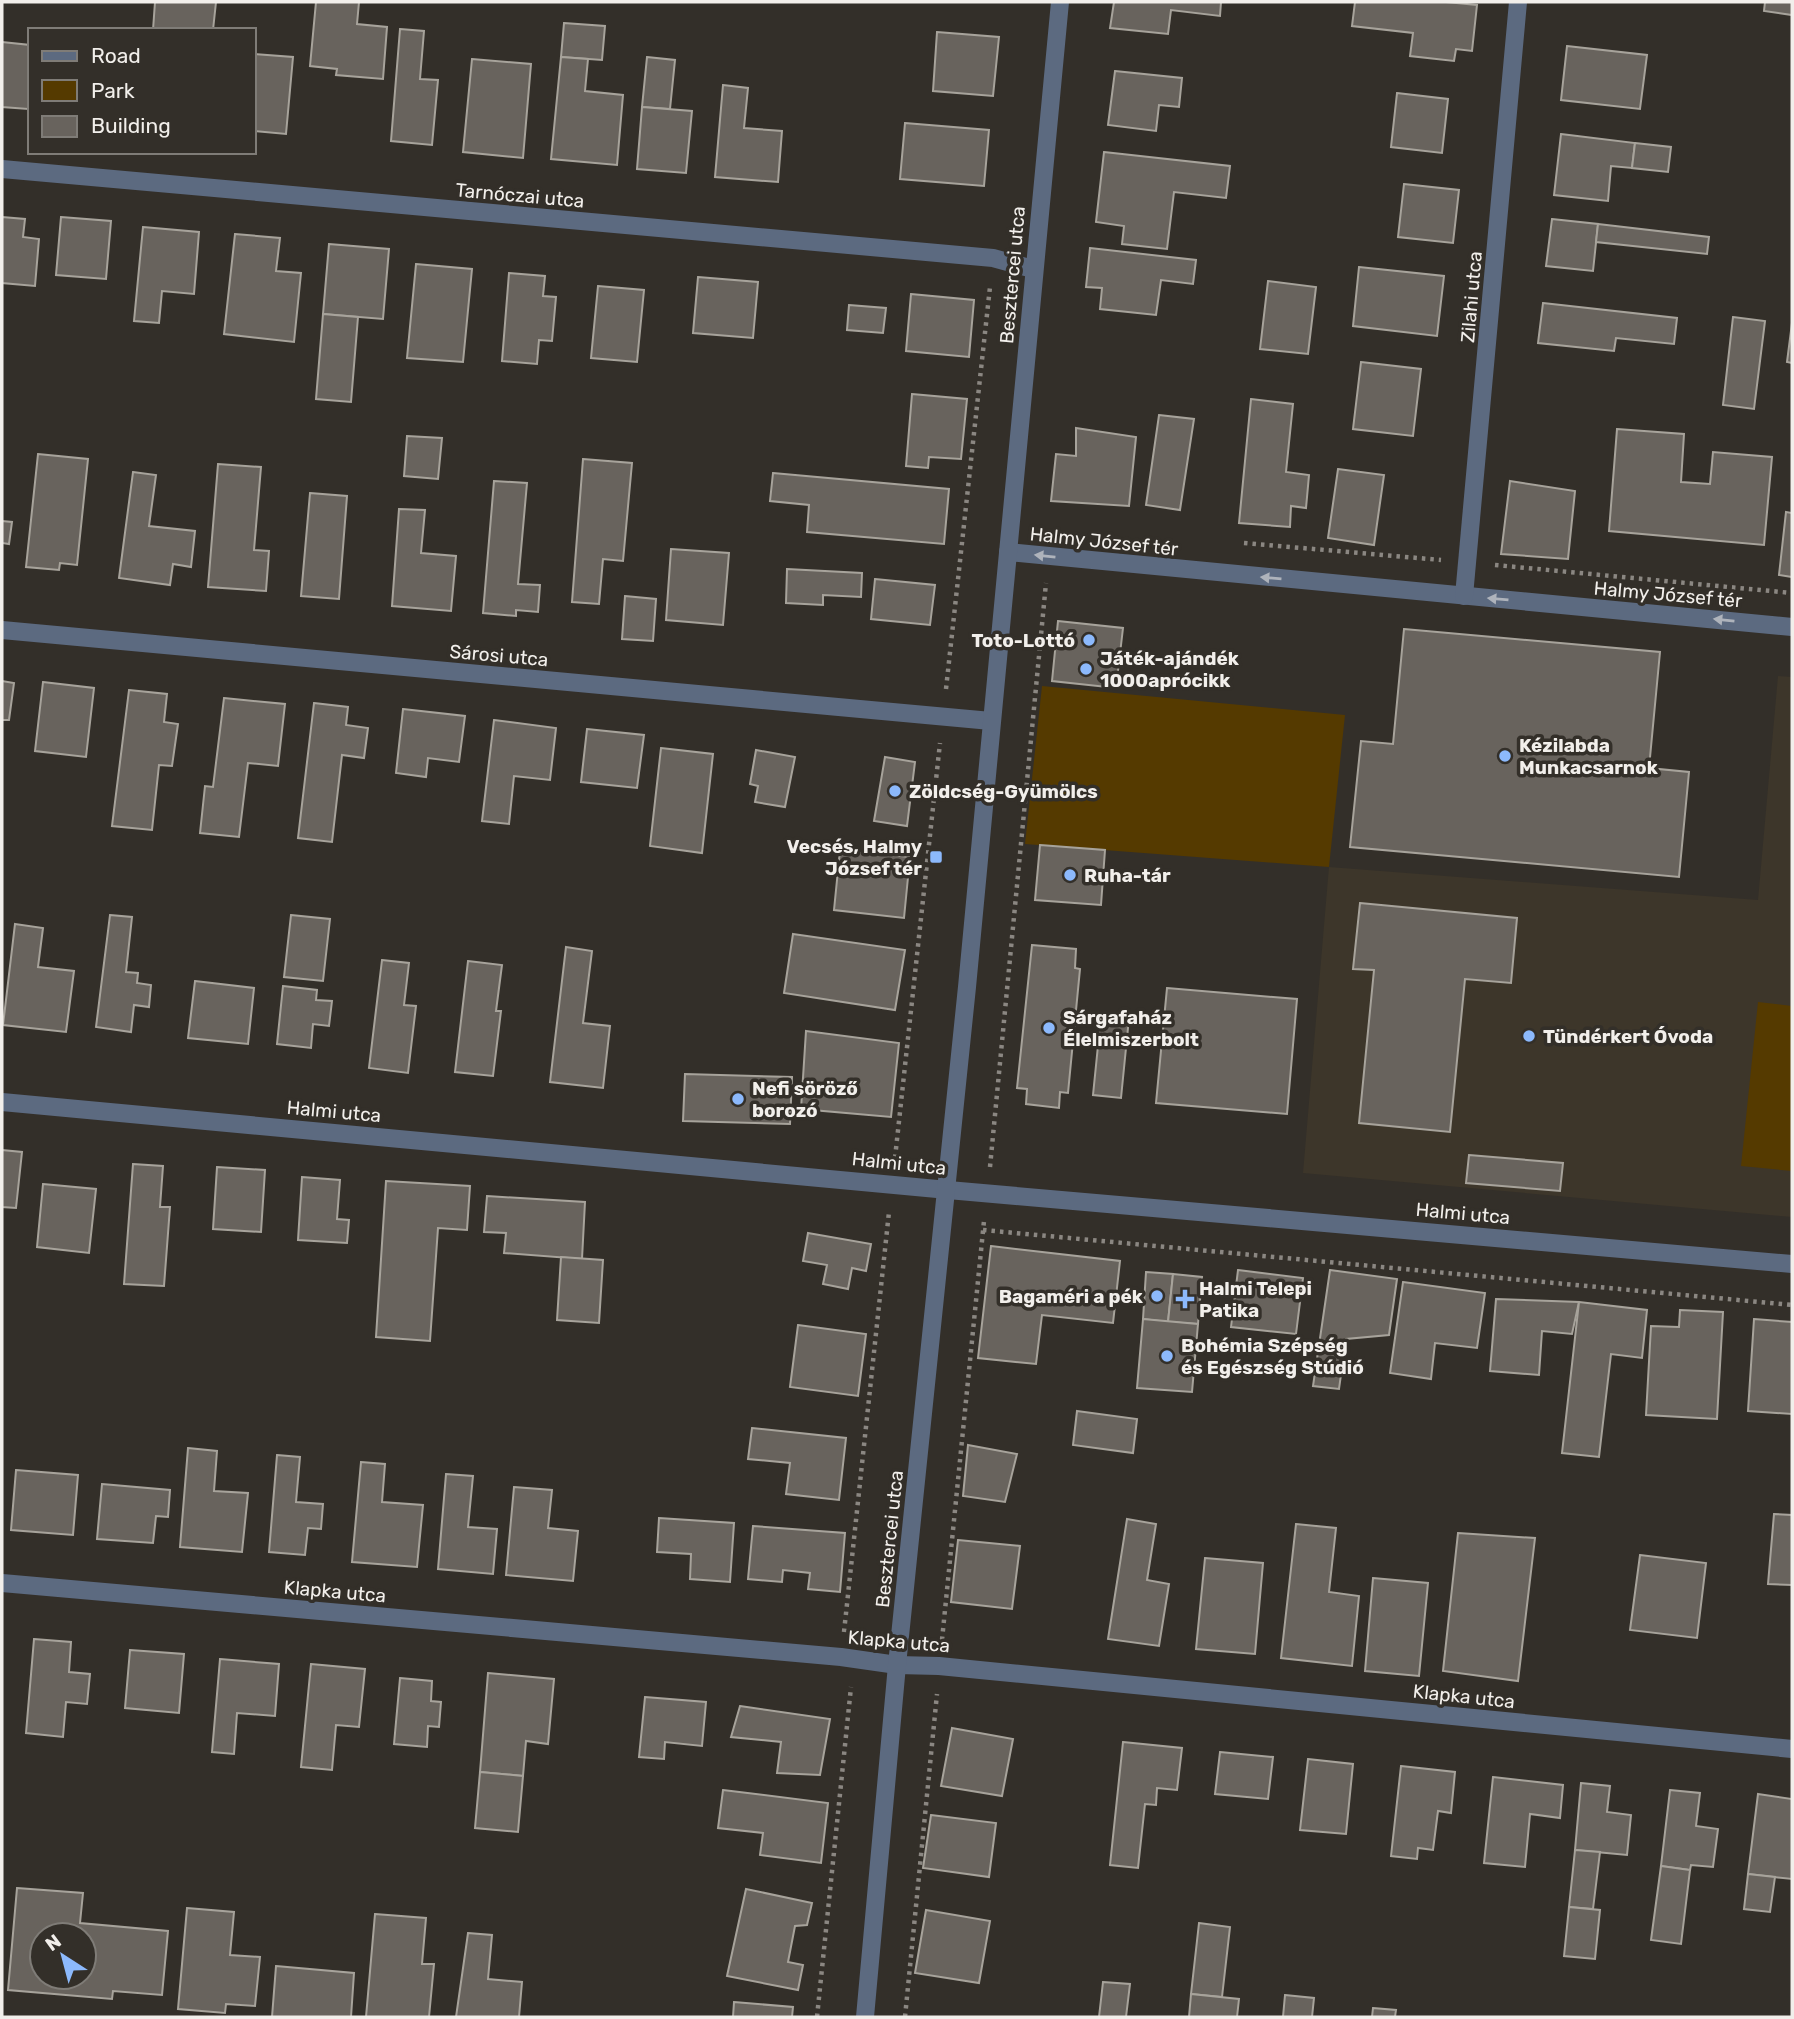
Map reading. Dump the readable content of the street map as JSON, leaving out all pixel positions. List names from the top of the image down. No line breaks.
{"streets":{"street":["Tarnóczai utca","Besztercei utca","Zilahi utca","Halmy József tér","Sárosi utca","Halmi utca","Klapka utca"]},"crossings":[["Tarnóczai utca","Besztercei utca"],["Besztercei utca","Halmy József tér"],["Besztercei utca","Halmi utca"],["Besztercei utca","Klapka utca"],["Zilahi utca","Halmy József tér"],["Halmy József tér","Sárosi utca"],["Halmy József tér","Halmi utca"]],"one_way":["Halmy József tér"],"places":{"other":["Toto-Lottó","Játék-ajándék 1000aprócikk","Kézilabda Munkacsarnok","Zöldcség-Gyümölcs","Ruha-tár","Sárgafaház Élelmiszerbolt","Tündérkert Óvoda","Nefi söröző borozó","Bagaméri a pék","Bohémia Szépség és Egészség Stúdió"],"transit":["Vecsés, Halmy József tér"],"health":["Halmi Telepi Patika"]},"legend":["Road","Park","Building"],"north":"top left"}
